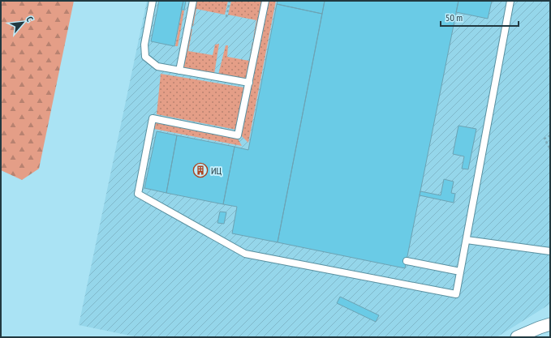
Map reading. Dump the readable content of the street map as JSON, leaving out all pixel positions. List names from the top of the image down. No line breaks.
{"places":{"building":["ИЦ"]},"scale_bar":"50 m","north":"top right"}
